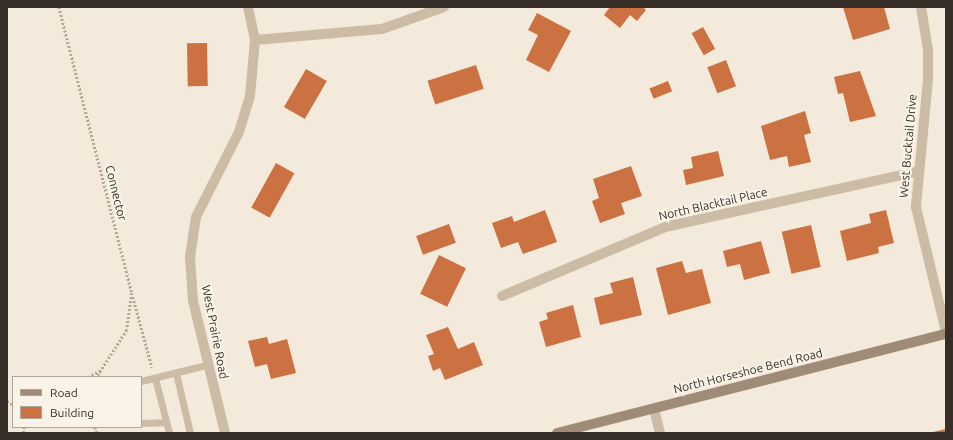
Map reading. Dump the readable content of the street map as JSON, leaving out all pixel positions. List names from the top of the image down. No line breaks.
{"streets":{"street":["West Bucktail Drive","North Blacktail Place","West Prairie Road","North Horseshoe Bend Road"],"path":["Connector"]},"crossings":[["West Bucktail Drive","North Blacktail Place"],["West Bucktail Drive","North Horseshoe Bend Road"]],"legend":["Road","Building"]}
